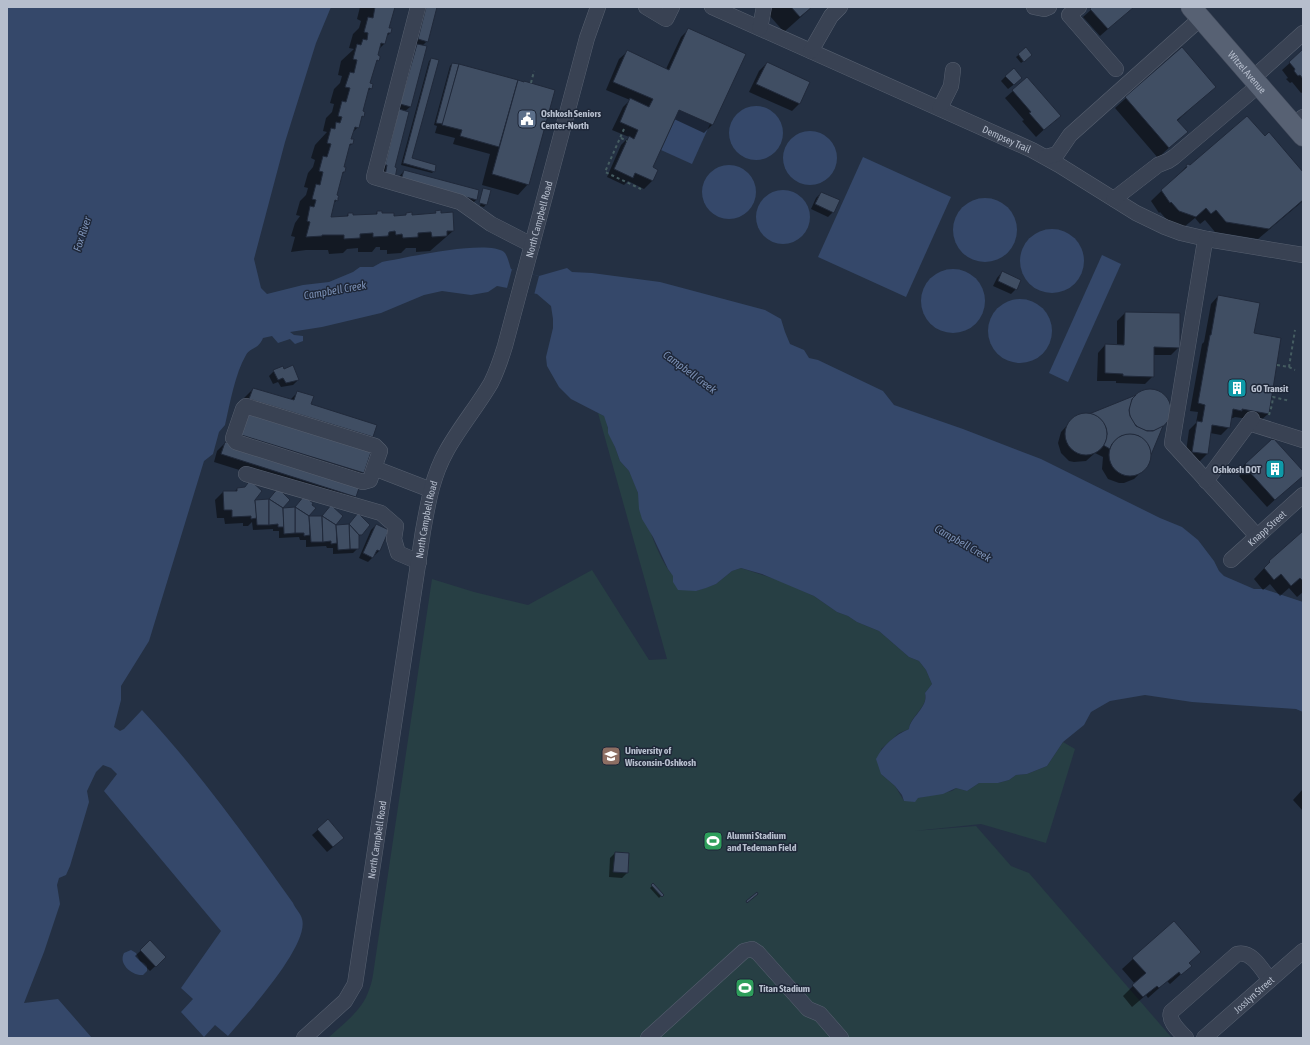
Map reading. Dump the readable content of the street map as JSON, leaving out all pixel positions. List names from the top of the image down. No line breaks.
{"streets":{"main road":["Witzel Avenue"],"street":["Dempsey Trail","North Campbell Road","Knapp Street","Josslyn Street"]},"water":["Fox River","Campbell Creek"],"places":{"public building":["Oshkosh Seniors Center-North"],"building":["GO Transit","Oshkosh DOT"],"school or university":["University of Wisconsin-Oshkosh"],"sports":["Alumni Stadium and Tedeman Field","Titan Stadium"]}}
